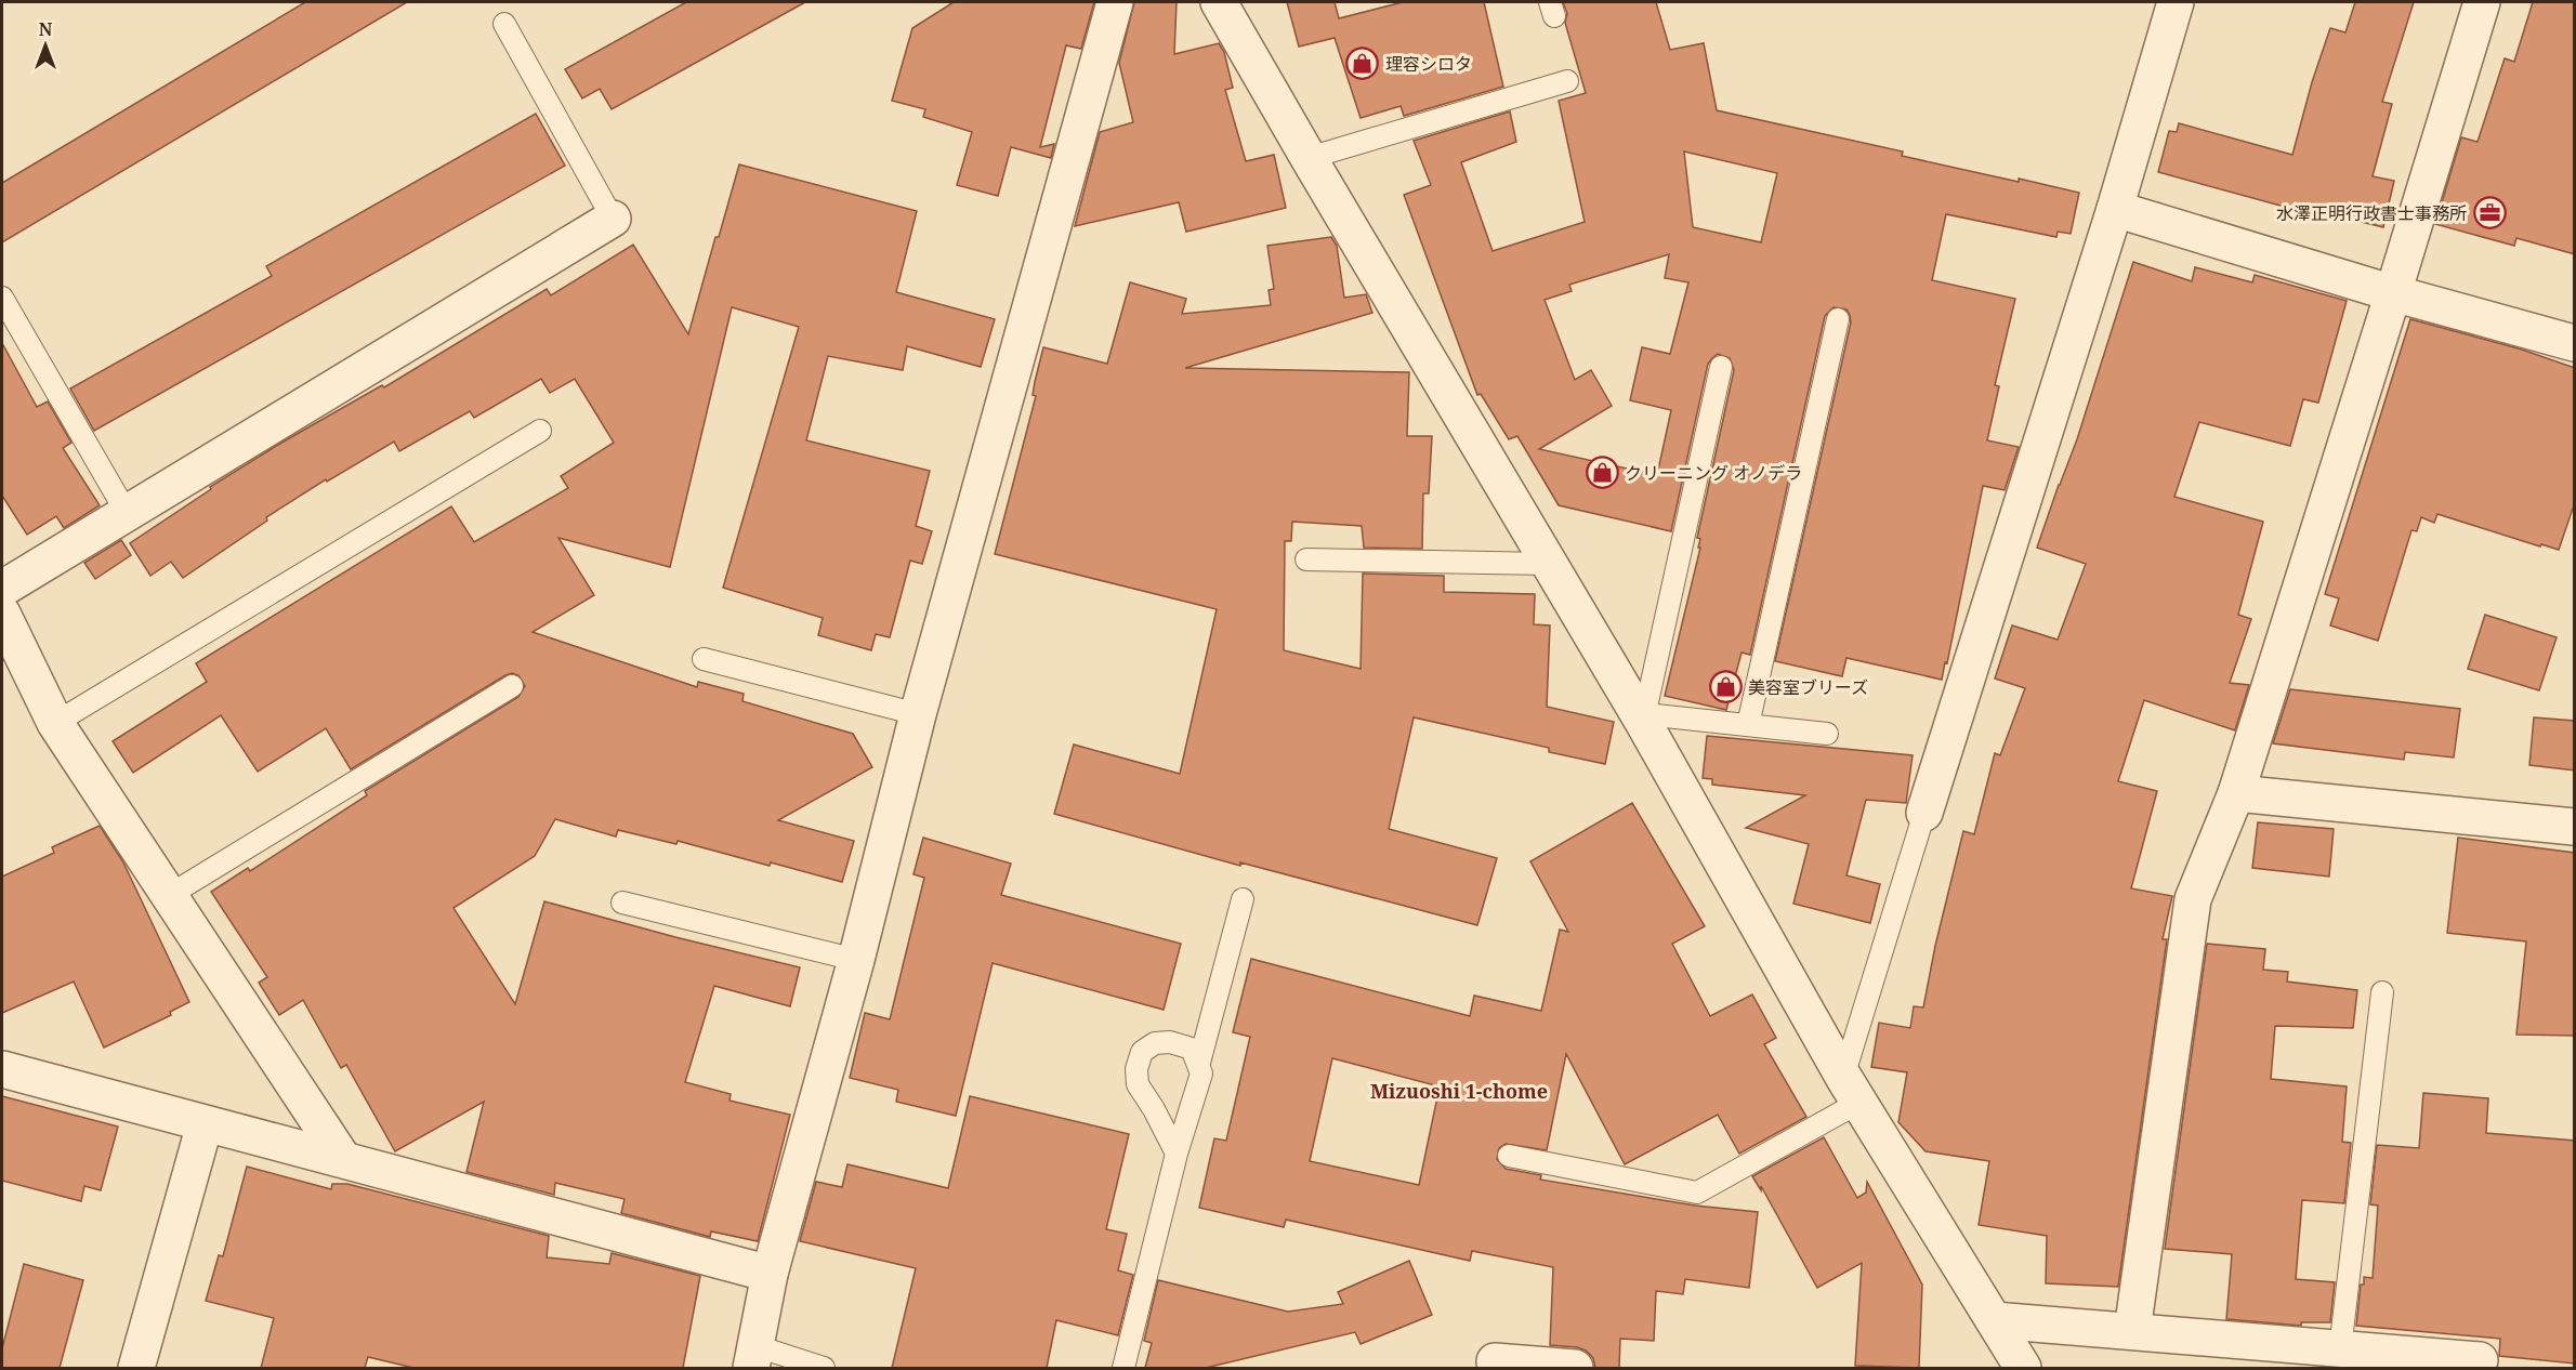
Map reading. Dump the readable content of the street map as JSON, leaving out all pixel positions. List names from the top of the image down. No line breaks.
{"districts":["Mizuoshi 1-chome"],"places":{"shop":["理容シロタ","クリーニング オノデラ","美容室ブリーズ"],"office":["水澤正明行政書士事務所"]},"north":"top"}
